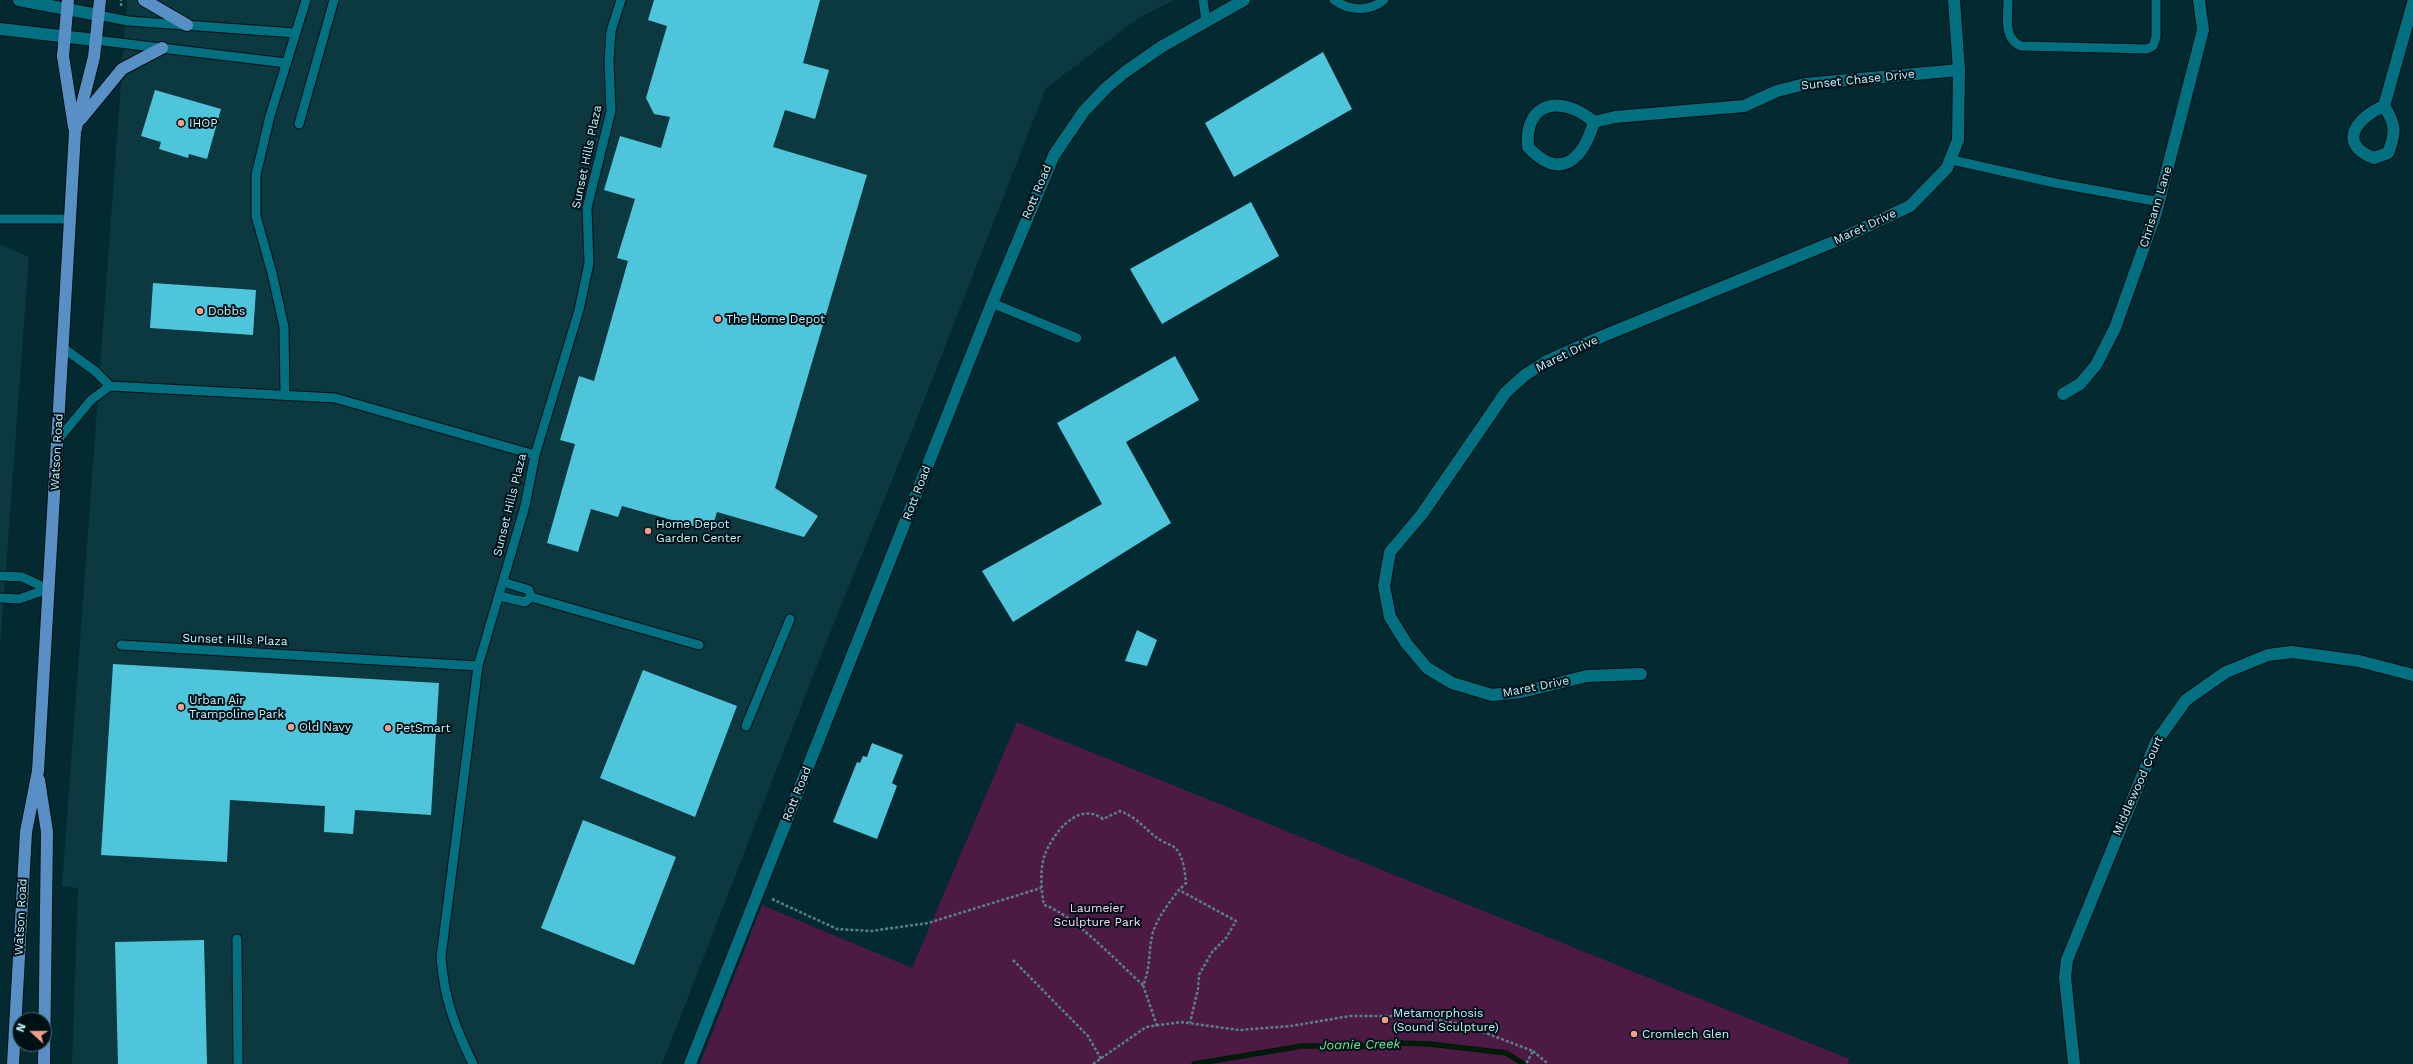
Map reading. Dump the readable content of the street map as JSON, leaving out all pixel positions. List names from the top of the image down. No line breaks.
{"streets":{"main road":["Watson Road"],"street":["Sunset Chase Drive","Rott Road","Chrisann Lane","Maret Drive","Middlewood Court"],"lane":["Sunset Hills Plaza"]},"crossings":[["Sunset Chase Drive","Maret Drive"]],"water":["Joanie Creek"],"parks":["Laumeier Sculpture Park"],"places":["IHOP","Dobbs","The Home Depot","Home Depot Garden Center","Urban Air Trampoline Park","Old Navy","PetSmart","Metamorphosis (Sound Sculpture)","Cromlech Glen"],"north":"left"}
